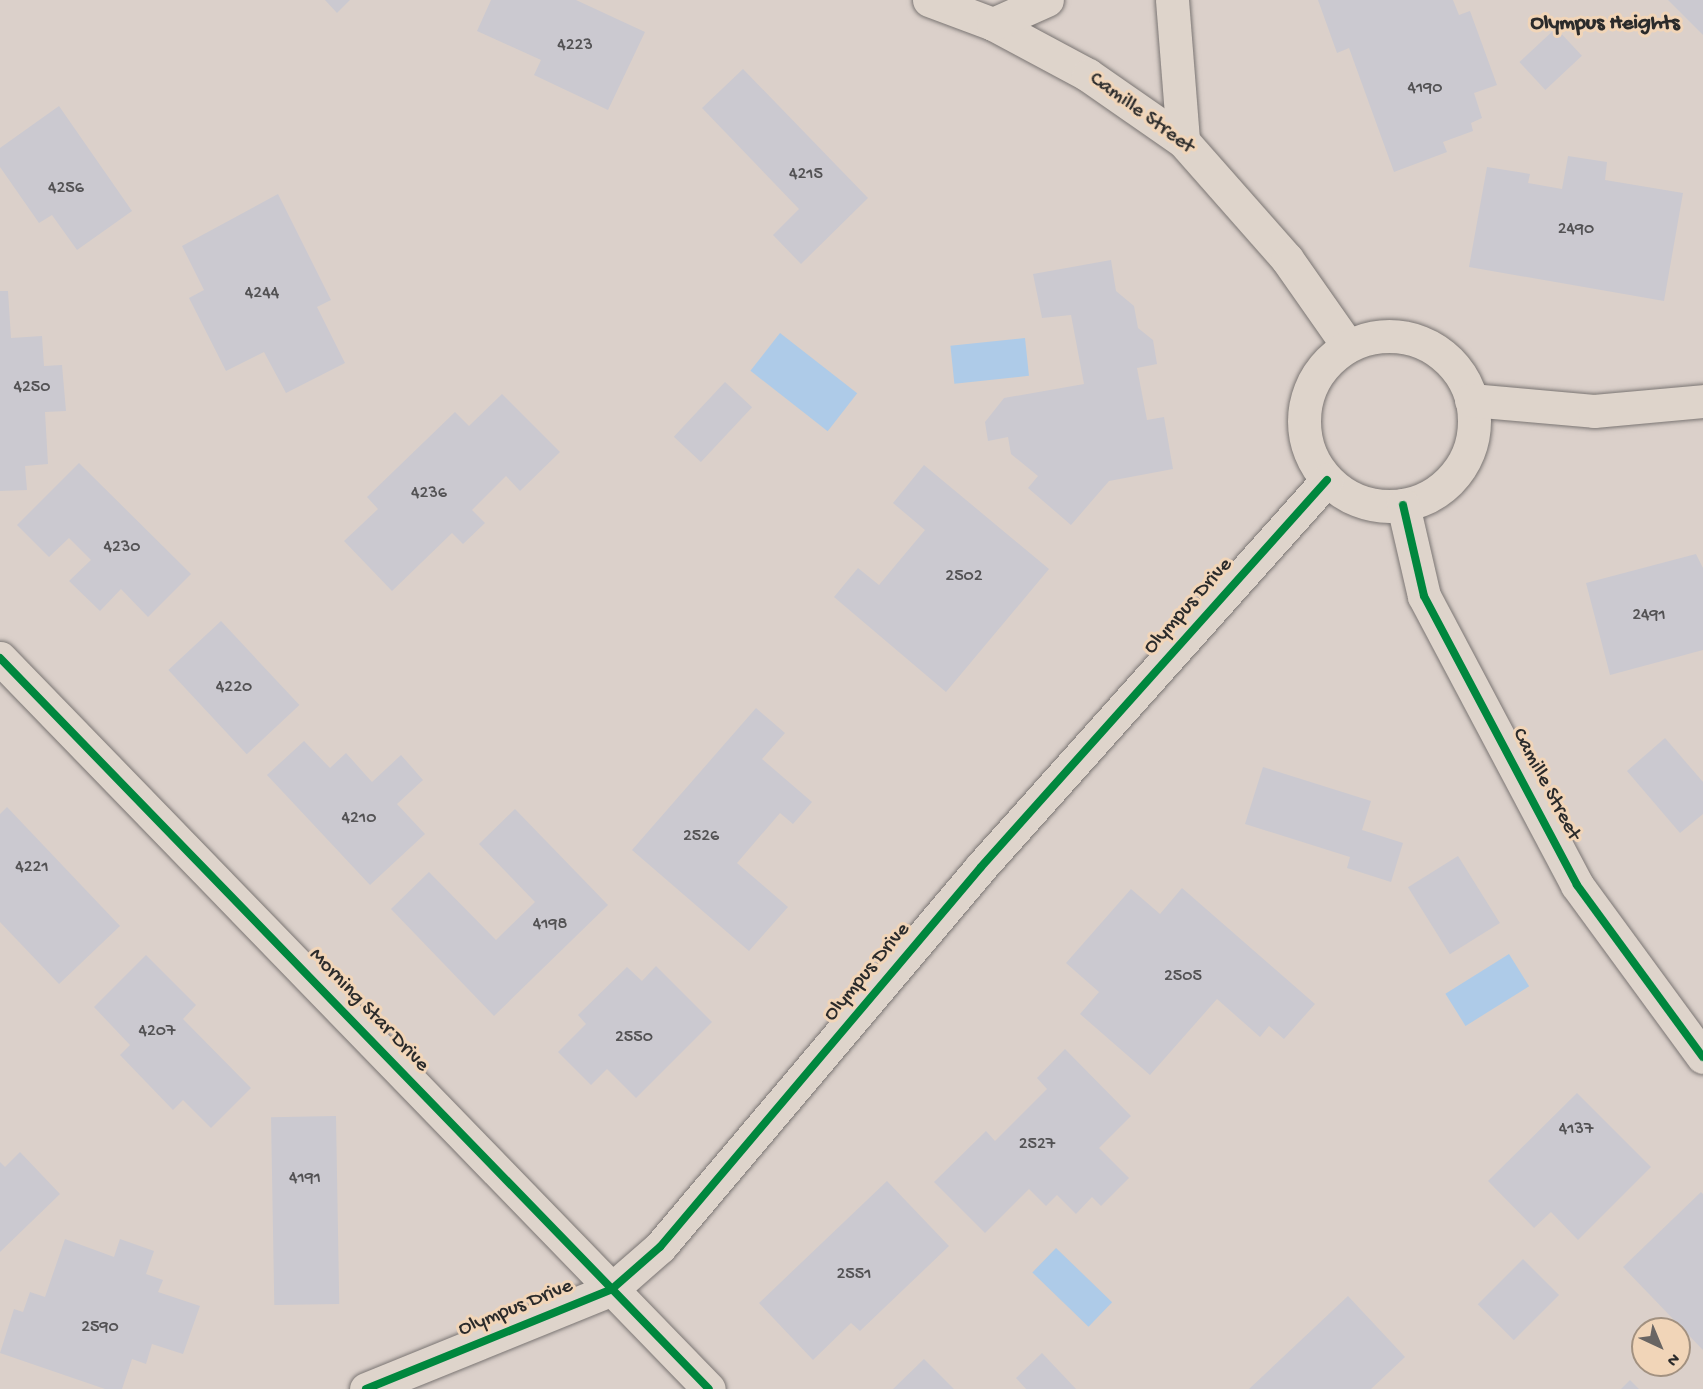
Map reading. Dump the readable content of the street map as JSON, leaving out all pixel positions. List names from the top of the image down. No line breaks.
{"streets":{"street":["Camille Street","Olympus Drive","Morning Star Drive"]},"crossings":[["Camille Street","Olympus Drive"],["Olympus Drive","Morning Star Drive"]],"districts":["Olympus Heights"],"house_numbers":["4223","4190","4215","4256","2490","4244","4250","4236","4230","2502","2491","4220","4210","2526","4221","4198","2505","4207","2550","4137","2527","4191","2551","2590"],"north":"bottom right"}
